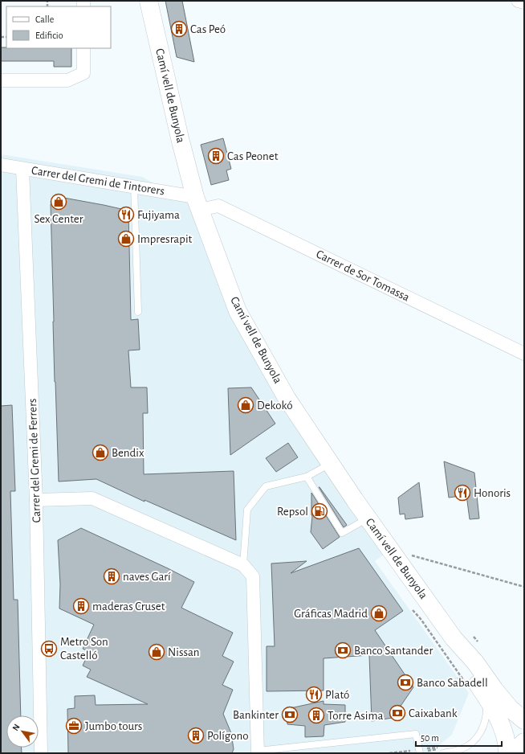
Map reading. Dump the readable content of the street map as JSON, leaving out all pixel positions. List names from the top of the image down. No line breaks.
{"streets":{"main road":["Camí vell de Bunyola"],"street":["Carrer del Gremi de Tintorers","Carrer de Sor Tomassa","Carrer del Gremi de Ferrers"]},"crossings":[["Camí vell de Bunyola","Carrer del Gremi de Tintorers"],["Camí vell de Bunyola","Carrer de Sor Tomassa"],["Carrer del Gremi de Tintorers","Carrer de Sor Tomassa"],["Carrer del Gremi de Tintorers","Carrer del Gremi de Ferrers"]],"places":{"building":["Cas Peó","Cas Peonet","naves Garí","maderas Cruset","Torre Asima","Polígono"],"shop":["Sex Center","Impresrapit","Dekokó","Bendix","Gráficas Madrid","Nissan"],"restaurant":["Fujiyama","Honoris","Plató"],"fuel station":["Repsol"],"bus stop":["Metro Son Castelló"],"bank":["Banco Santander","Banco Sabadell","Caixabank","Bankinter"],"office":["Jumbo tours"]},"legend":["Calle","Edificio"],"scale_bar":"50 m","north":"top left"}
